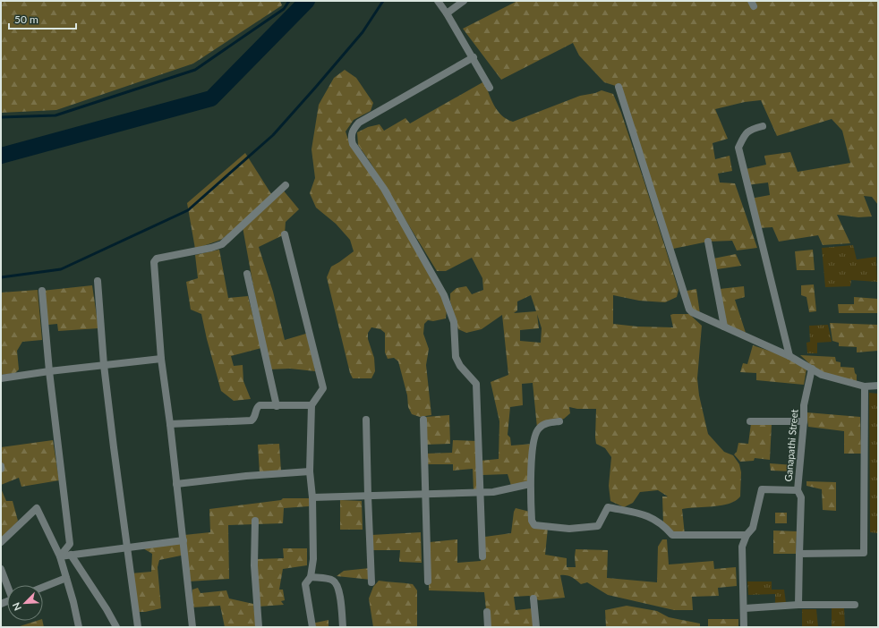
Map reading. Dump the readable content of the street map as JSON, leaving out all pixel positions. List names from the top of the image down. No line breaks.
{"streets":{"street":["Ganapathi Street"]},"scale_bar":"50 m","north":"bottom left"}
